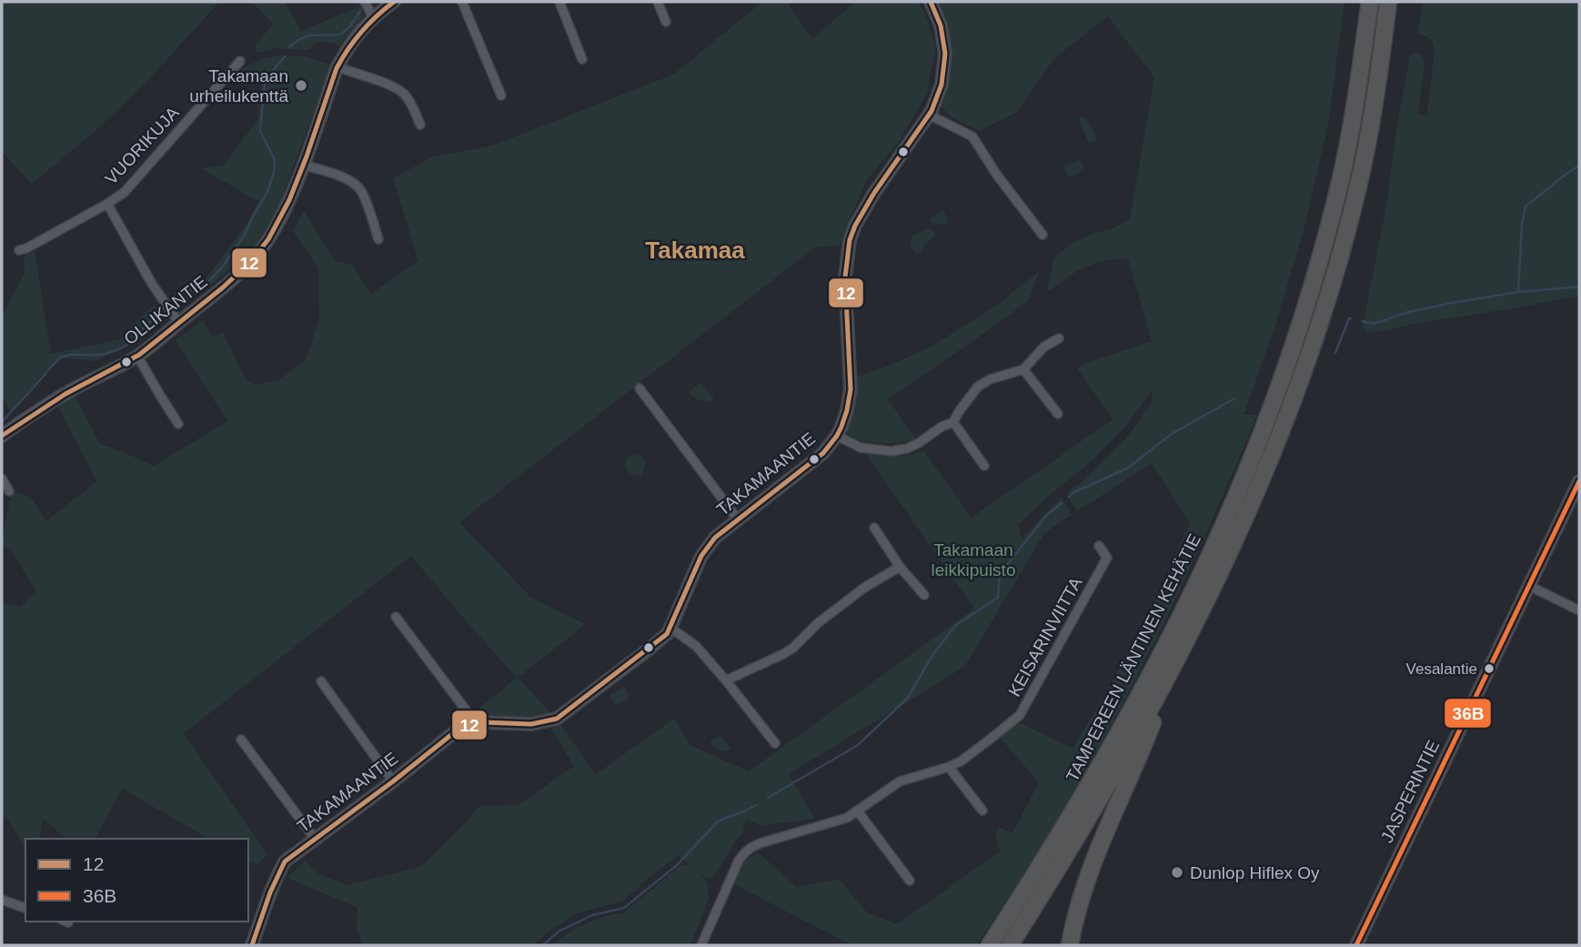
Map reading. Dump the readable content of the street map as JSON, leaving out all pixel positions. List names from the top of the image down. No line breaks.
{"streets":{"highway":["TAMPEREEN LÄNTINEN KEHÄTIE"],"street":["VUORIKUJA","OLLIKANTIE","TAKAMAANTIE","KEISARINVIITTA","JASPERINTIE"]},"districts":["Takamaa"],"parks":["Takamaan leikkipuisto"],"places":["Takamaan urheilukenttä","Vesalantie","Dunlop Hiflex Oy"],"lines":["transit line 12","transit line 36B"],"legend":["12","36B"]}
